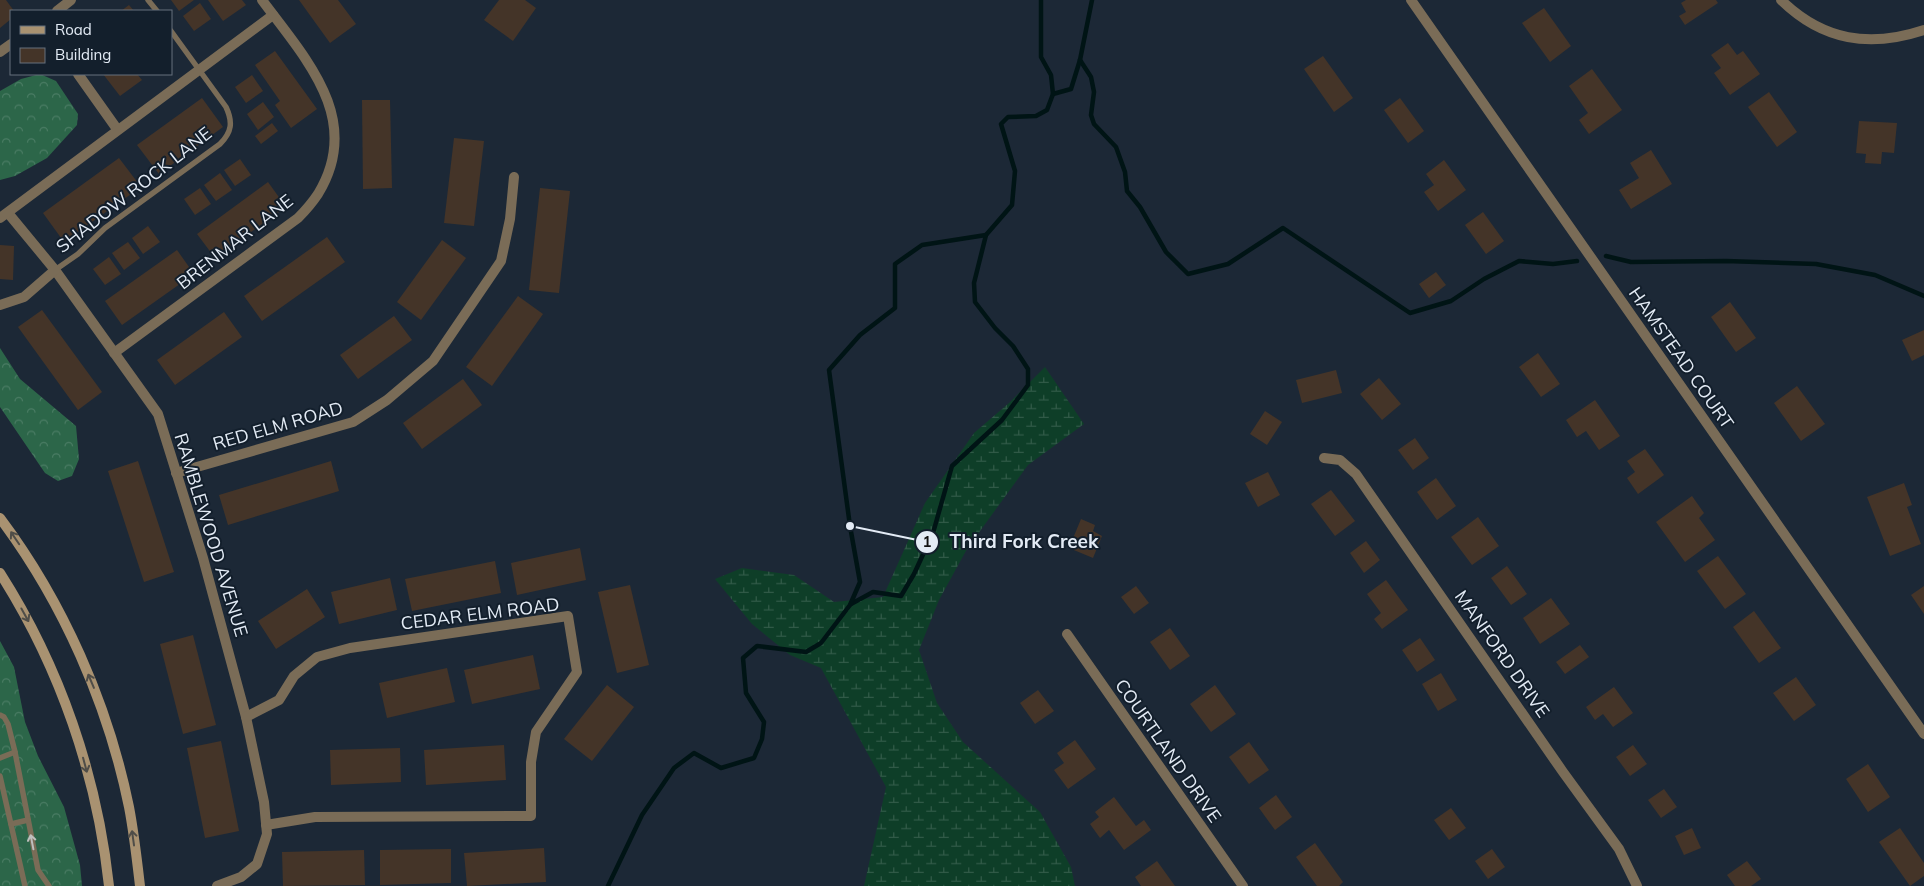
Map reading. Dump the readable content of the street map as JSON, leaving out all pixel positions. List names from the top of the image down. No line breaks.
{"streets":{"street":["BRENMAR LANE","HAMSTEAD COURT","RED ELM ROAD","RAMBLEWOOD AVENUE","CEDAR ELM ROAD","MANFORD DRIVE","COURTLAND DRIVE"],"lane":["SHADOW ROCK LANE"]},"crossings":[["SHADOW ROCK LANE","RAMBLEWOOD AVENUE"],["BRENMAR LANE","RAMBLEWOOD AVENUE"],["RED ELM ROAD","RAMBLEWOOD AVENUE"],["RAMBLEWOOD AVENUE","CEDAR ELM ROAD"]],"places":["Third Fork Creek"],"legend":["Road","Building"]}
